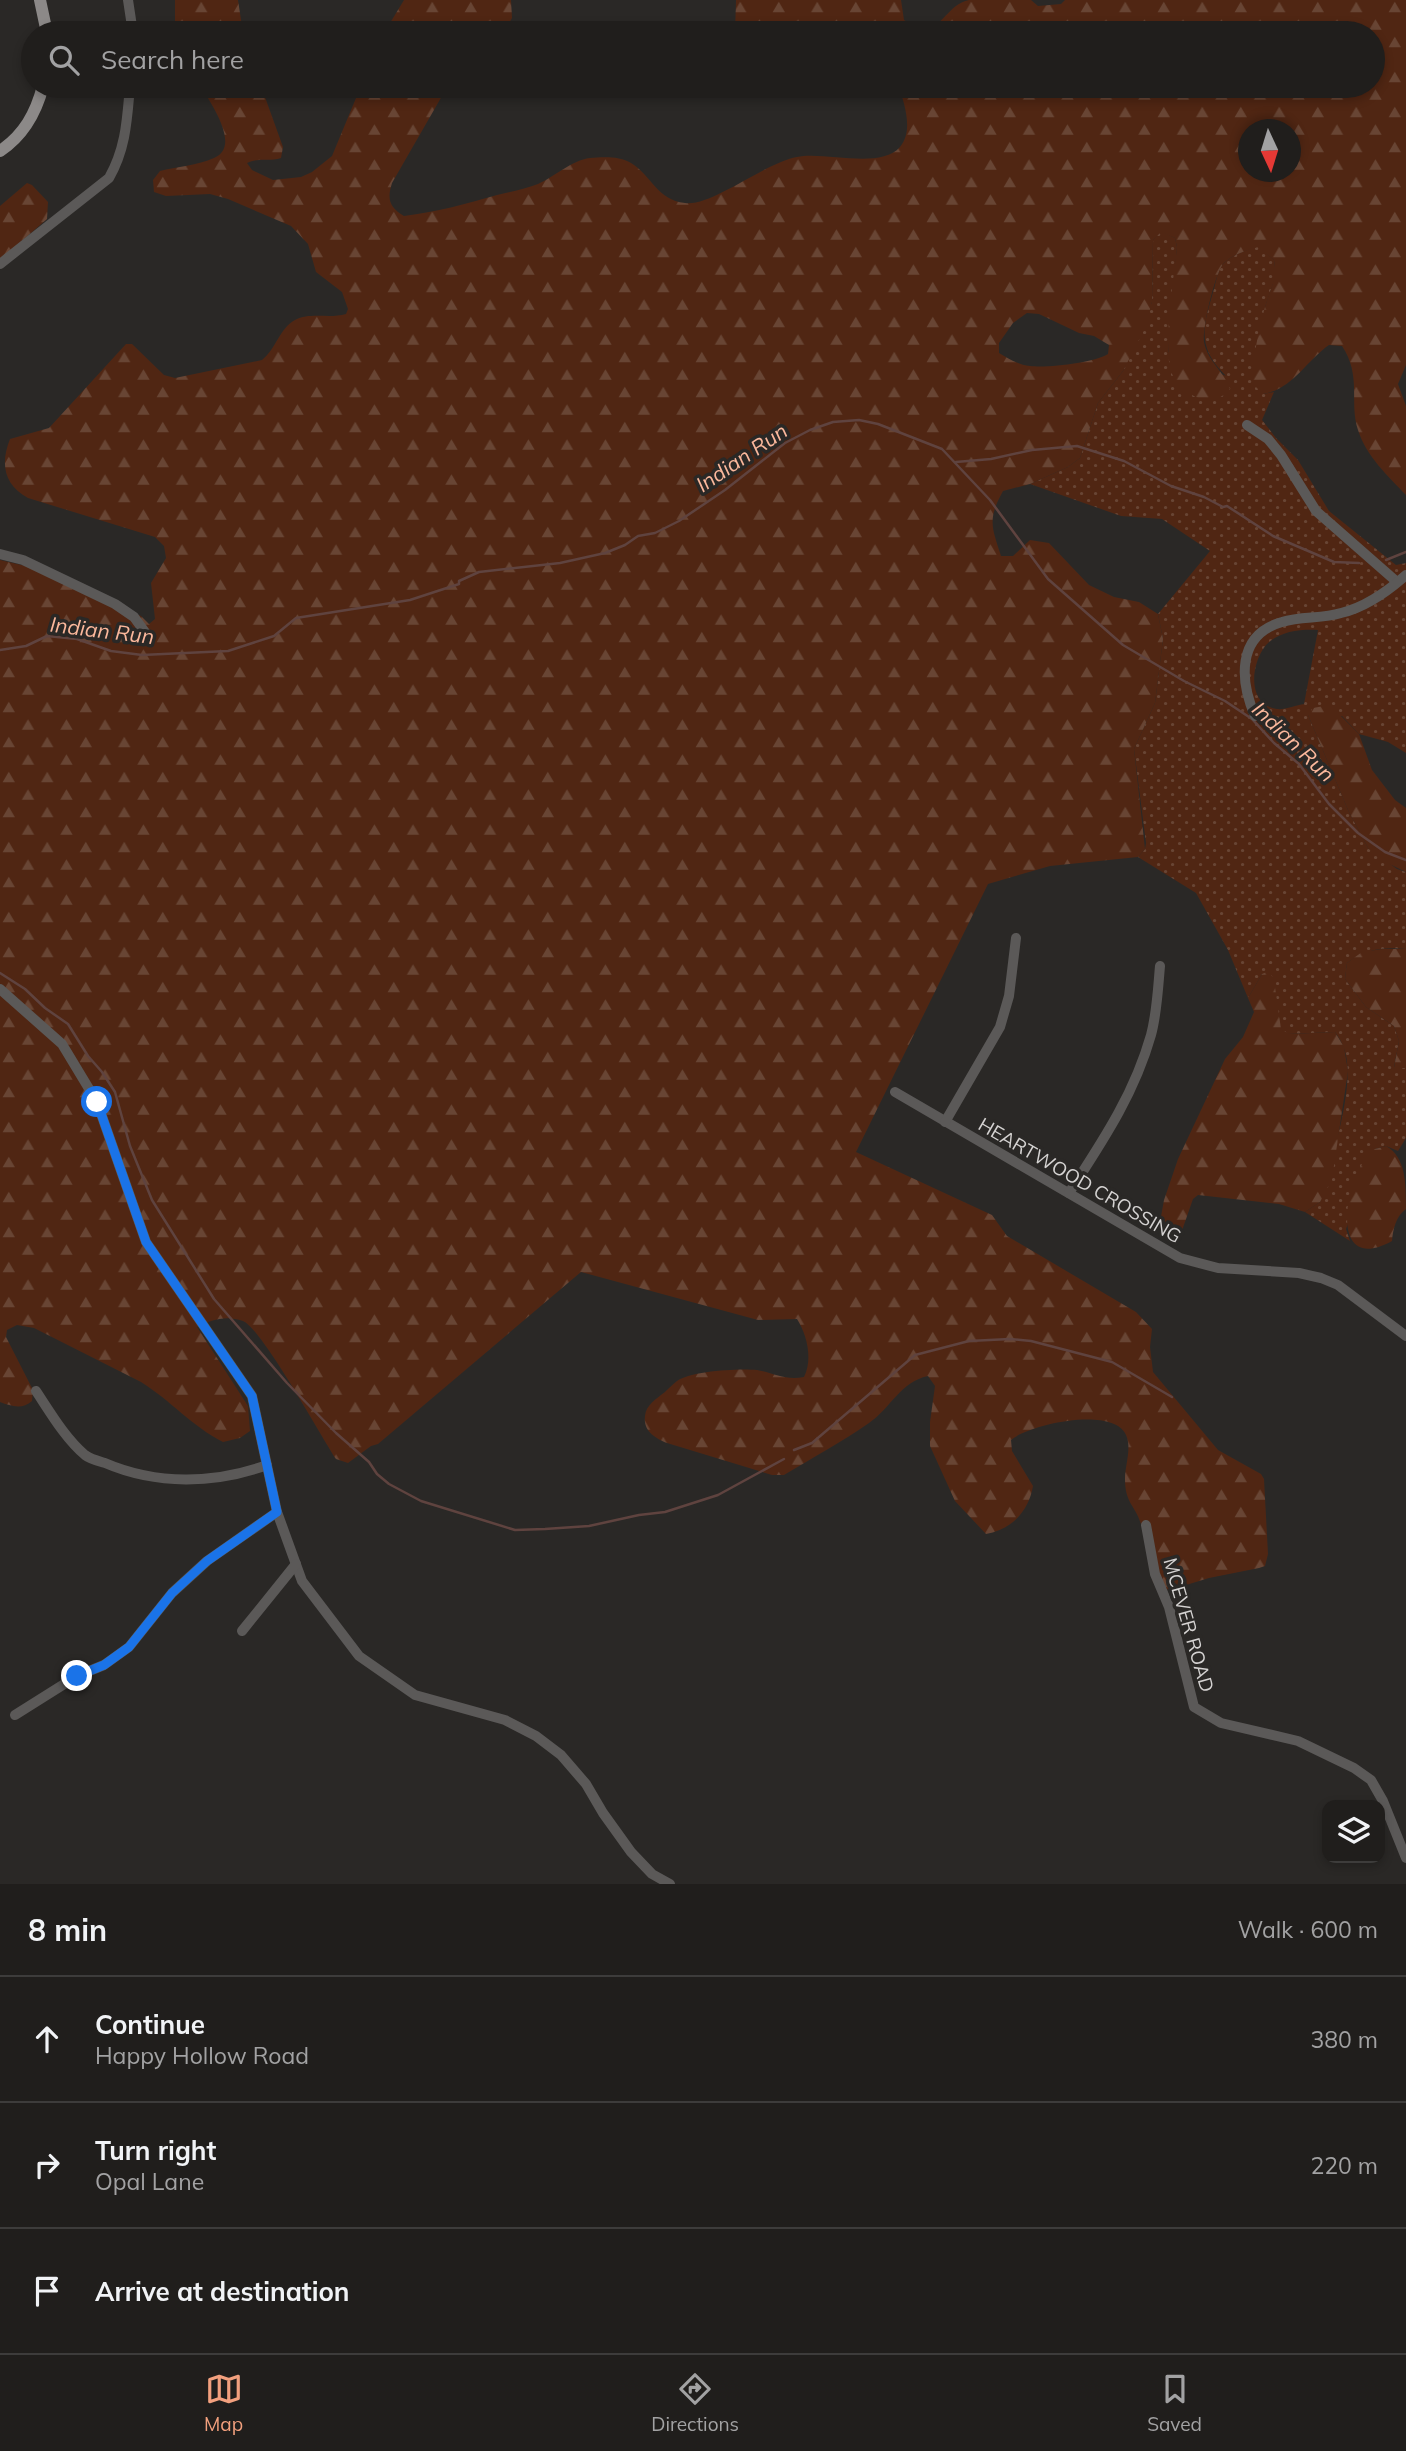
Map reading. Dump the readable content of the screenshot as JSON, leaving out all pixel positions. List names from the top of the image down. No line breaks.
{"streets":{"street":["HEARTWOOD CROSSING","MCEVER ROAD"]},"water":["Indian Run"],"north":"bottom","page":{"search":"Search here","heading":["8 min","Walk · 600 m"],"list":[["Continue","Happy Hollow Road","380 m"],["Turn right","Opal Lane","220 m"],"Arrive at destination"],"nav":["Map","Directions","Saved"]}}
